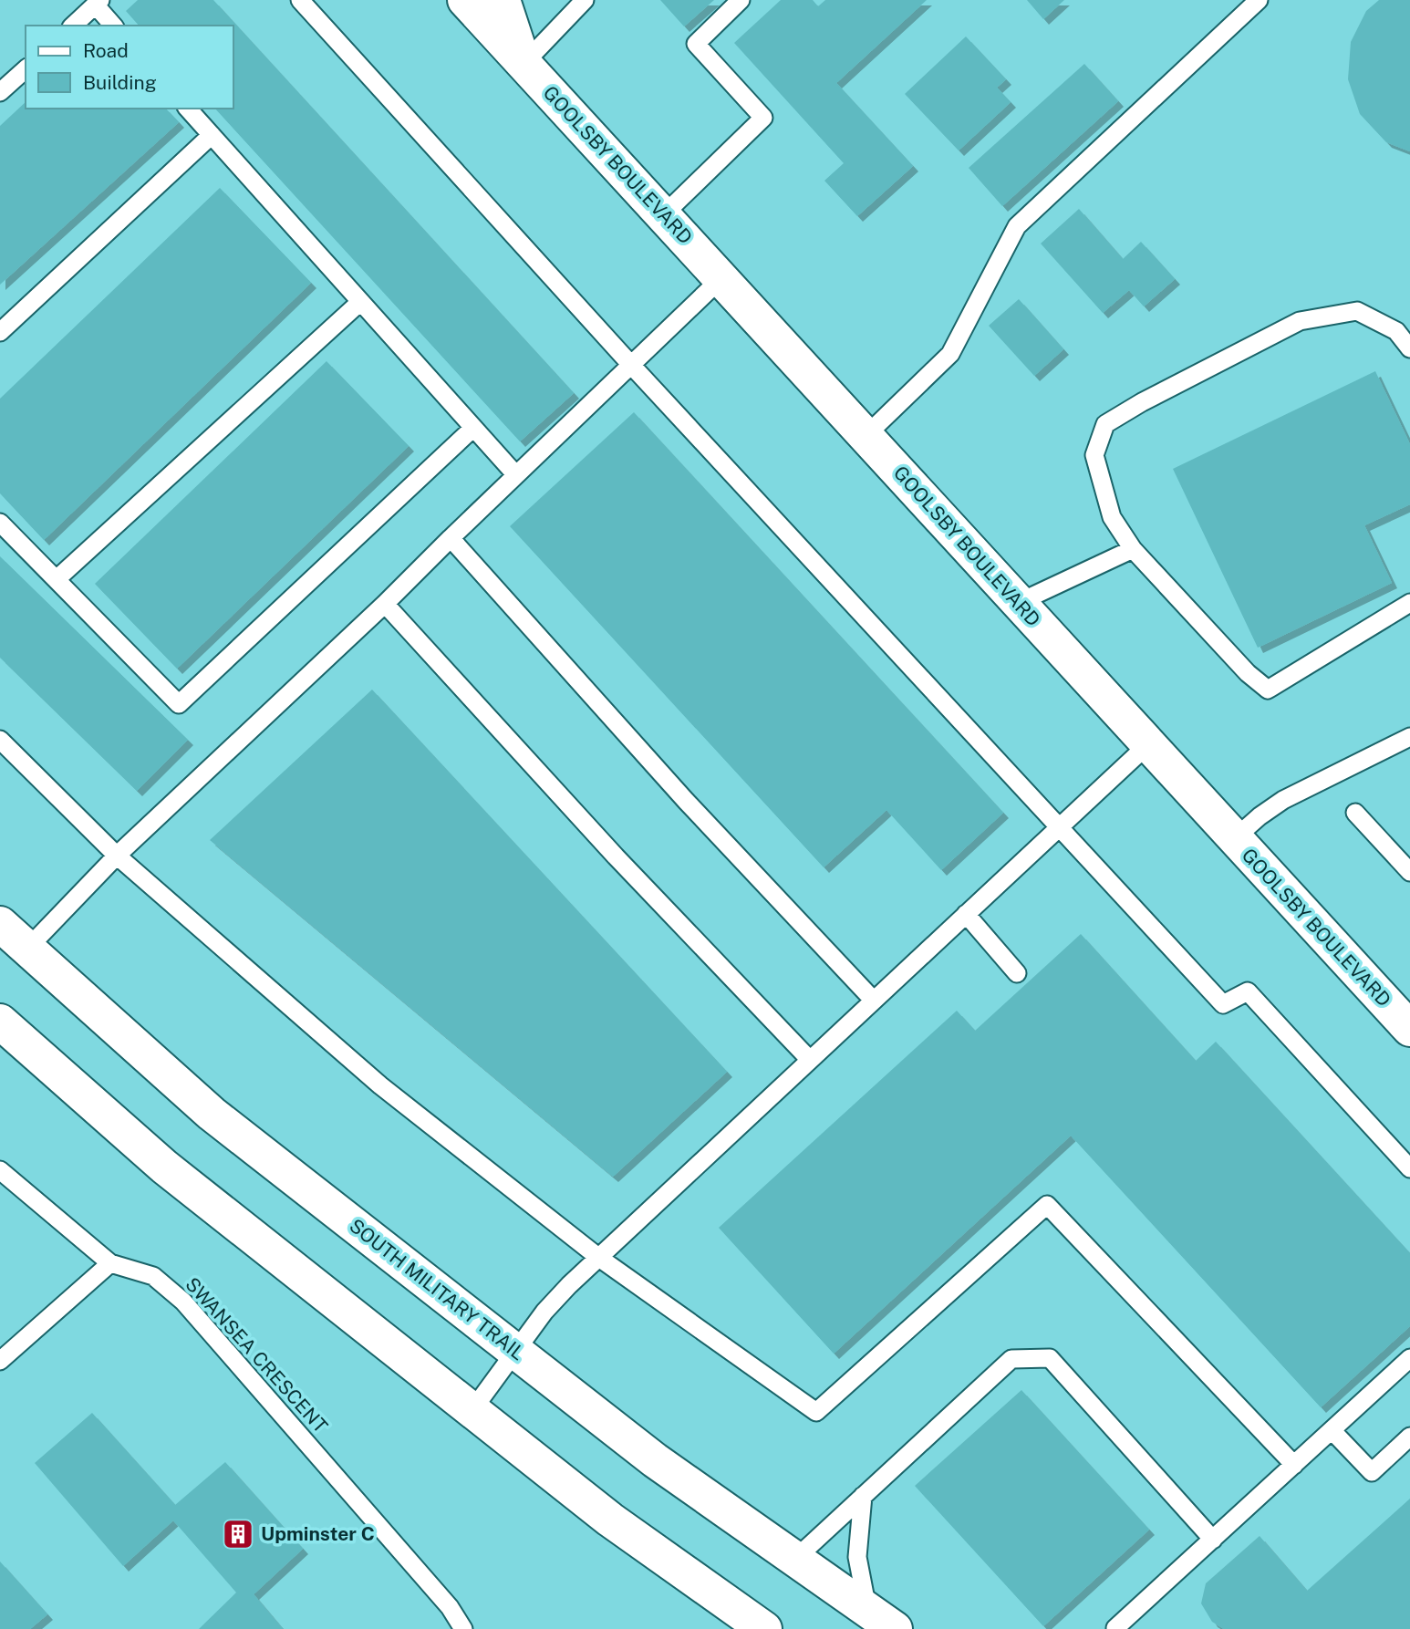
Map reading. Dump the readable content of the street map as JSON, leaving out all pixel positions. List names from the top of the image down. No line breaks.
{"streets":{"street":["GOOLSBY BOULEVARD","SOUTH MILITARY TRAIL"],"lane":["SWANSEA CRESCENT"]},"places":{"building":["Upminster C"]},"legend":["Road","Building"]}
